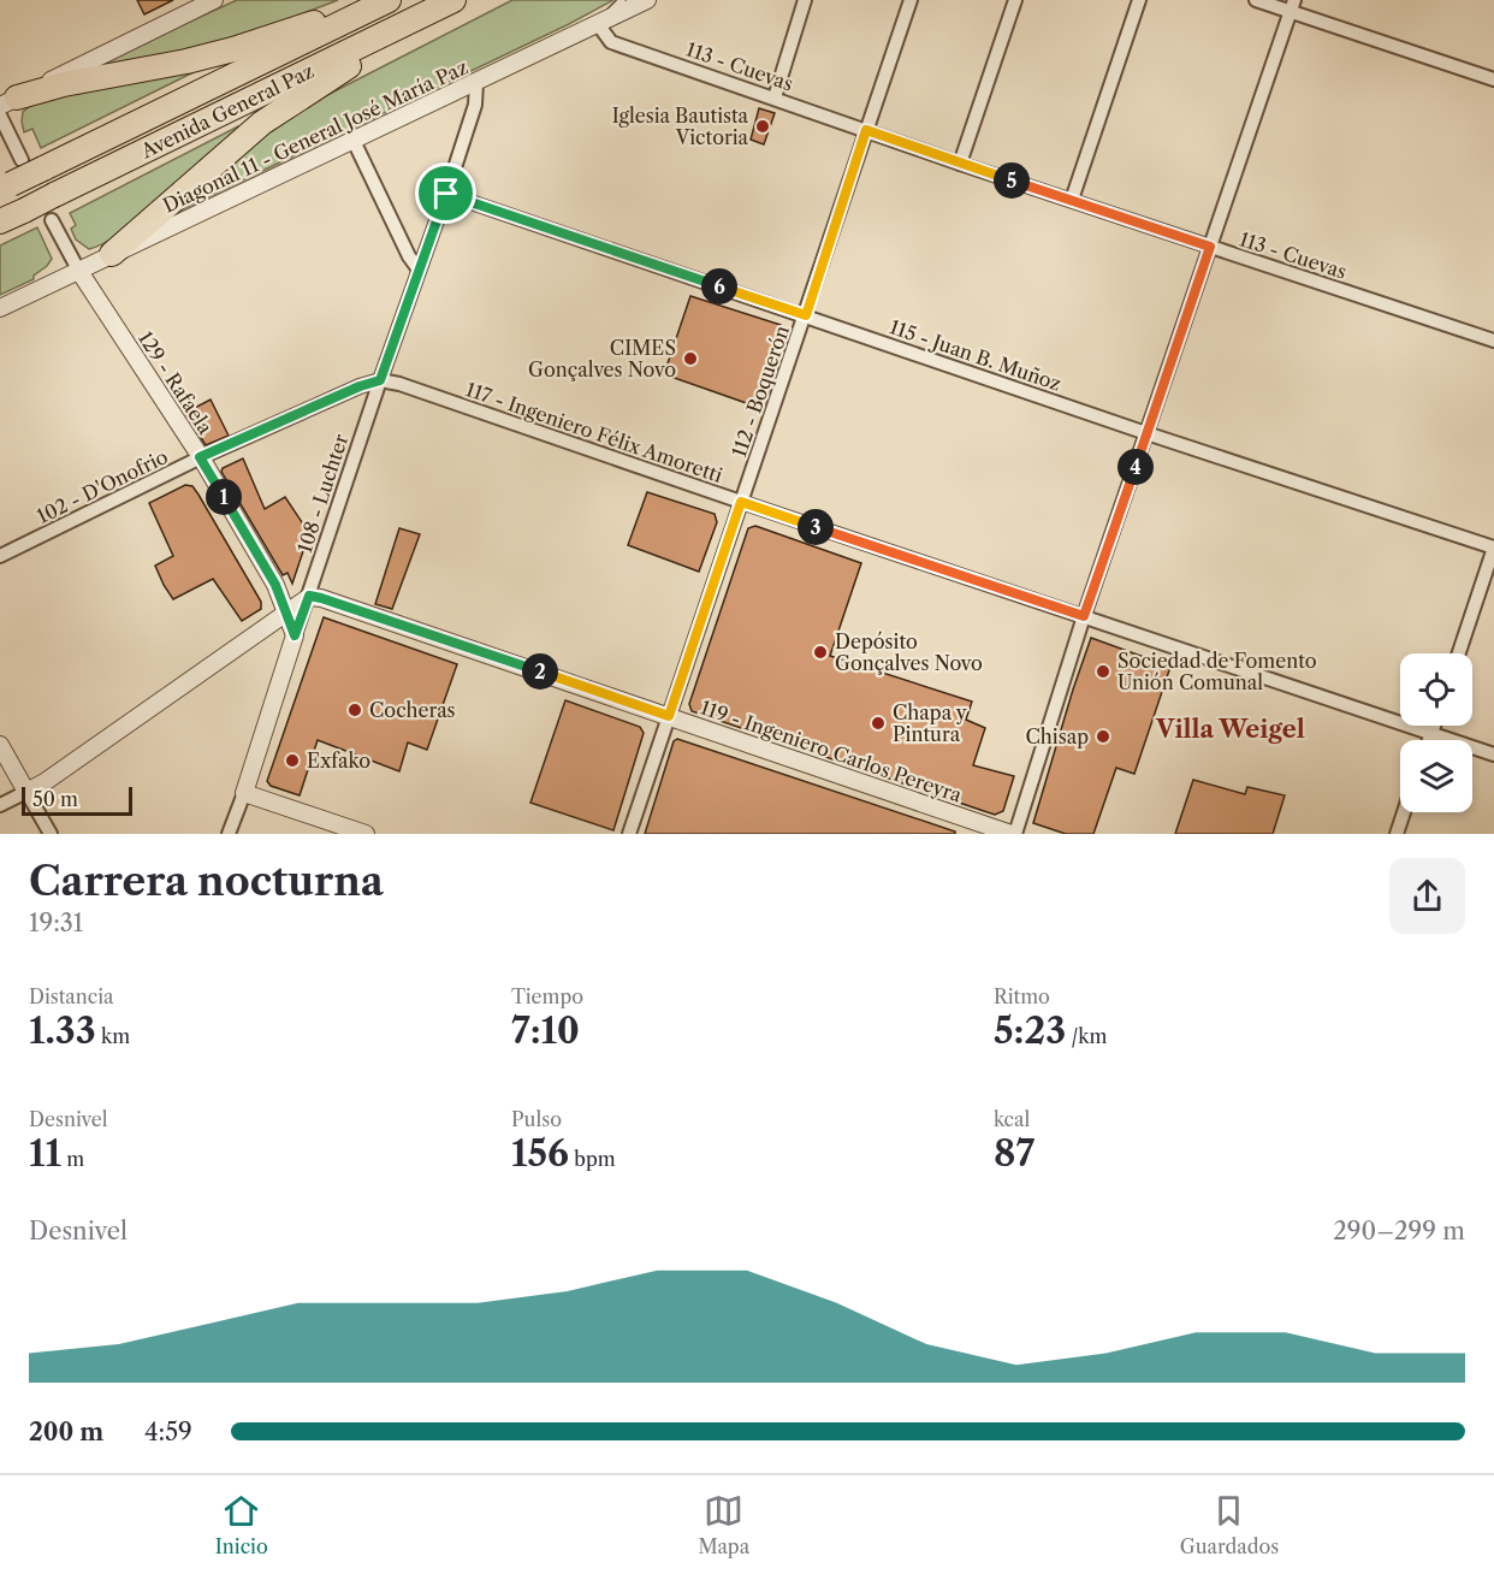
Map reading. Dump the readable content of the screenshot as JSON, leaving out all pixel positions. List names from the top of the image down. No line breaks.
{"streets":{"highway":["Avenida General Paz"],"street":["113 - Cuevas","Diagonal 11 - General José María Paz","115 - Juan B. Muñoz","129 - Rafaela","112 - Boquerón","117 - Ingeniero Félix Amoretti","102 - D'Onofrio","108 - Luchter","119 - Ingeniero Carlos Pereyra"]},"crossings":[["113 - Cuevas","Diagonal 11 - General José María Paz"],["113 - Cuevas","112 - Boquerón"],["Diagonal 11 - General José María Paz","129 - Rafaela"],["Diagonal 11 - General José María Paz","108 - Luchter"],["115 - Juan B. Muñoz","112 - Boquerón"],["115 - Juan B. Muñoz","108 - Luchter"],["129 - Rafaela","102 - D'Onofrio"],["129 - Rafaela","108 - Luchter"],["112 - Boquerón","117 - Ingeniero Félix Amoretti"],["112 - Boquerón","119 - Ingeniero Carlos Pereyra"],["117 - Ingeniero Félix Amoretti","102 - D'Onofrio"],["117 - Ingeniero Félix Amoretti","108 - Luchter"],["102 - D'Onofrio","108 - Luchter"],["108 - Luchter","119 - Ingeniero Carlos Pereyra"]],"districts":["Villa Weigel"],"places":["Iglesia Bautista Victoria","CIMES Gonçalves Novo","Depósito Gonçalves Novo","Sociedad de Fomento Unión Comunal","Cocheras","Chapa y Pintura","Chisap","Exfako"],"scale_bar":"50 m","page":{"pins":["5","6","4","1","3","2"],"scale":"50 m","heading":["Carrera nocturna","19:31"],"stats":[["Distancia","1.33 km"],["Tiempo","7:10"],["Ritmo","5:23 /km"],["Desnivel","11 m"],["Pulso","156 bpm"],["kcal","87"]],"chart":["Desnivel","290–299 m"],"list":[{"name":"200 m","note":"4:59"}],"tabs":["Inicio","Mapa","Guardados"]}}
